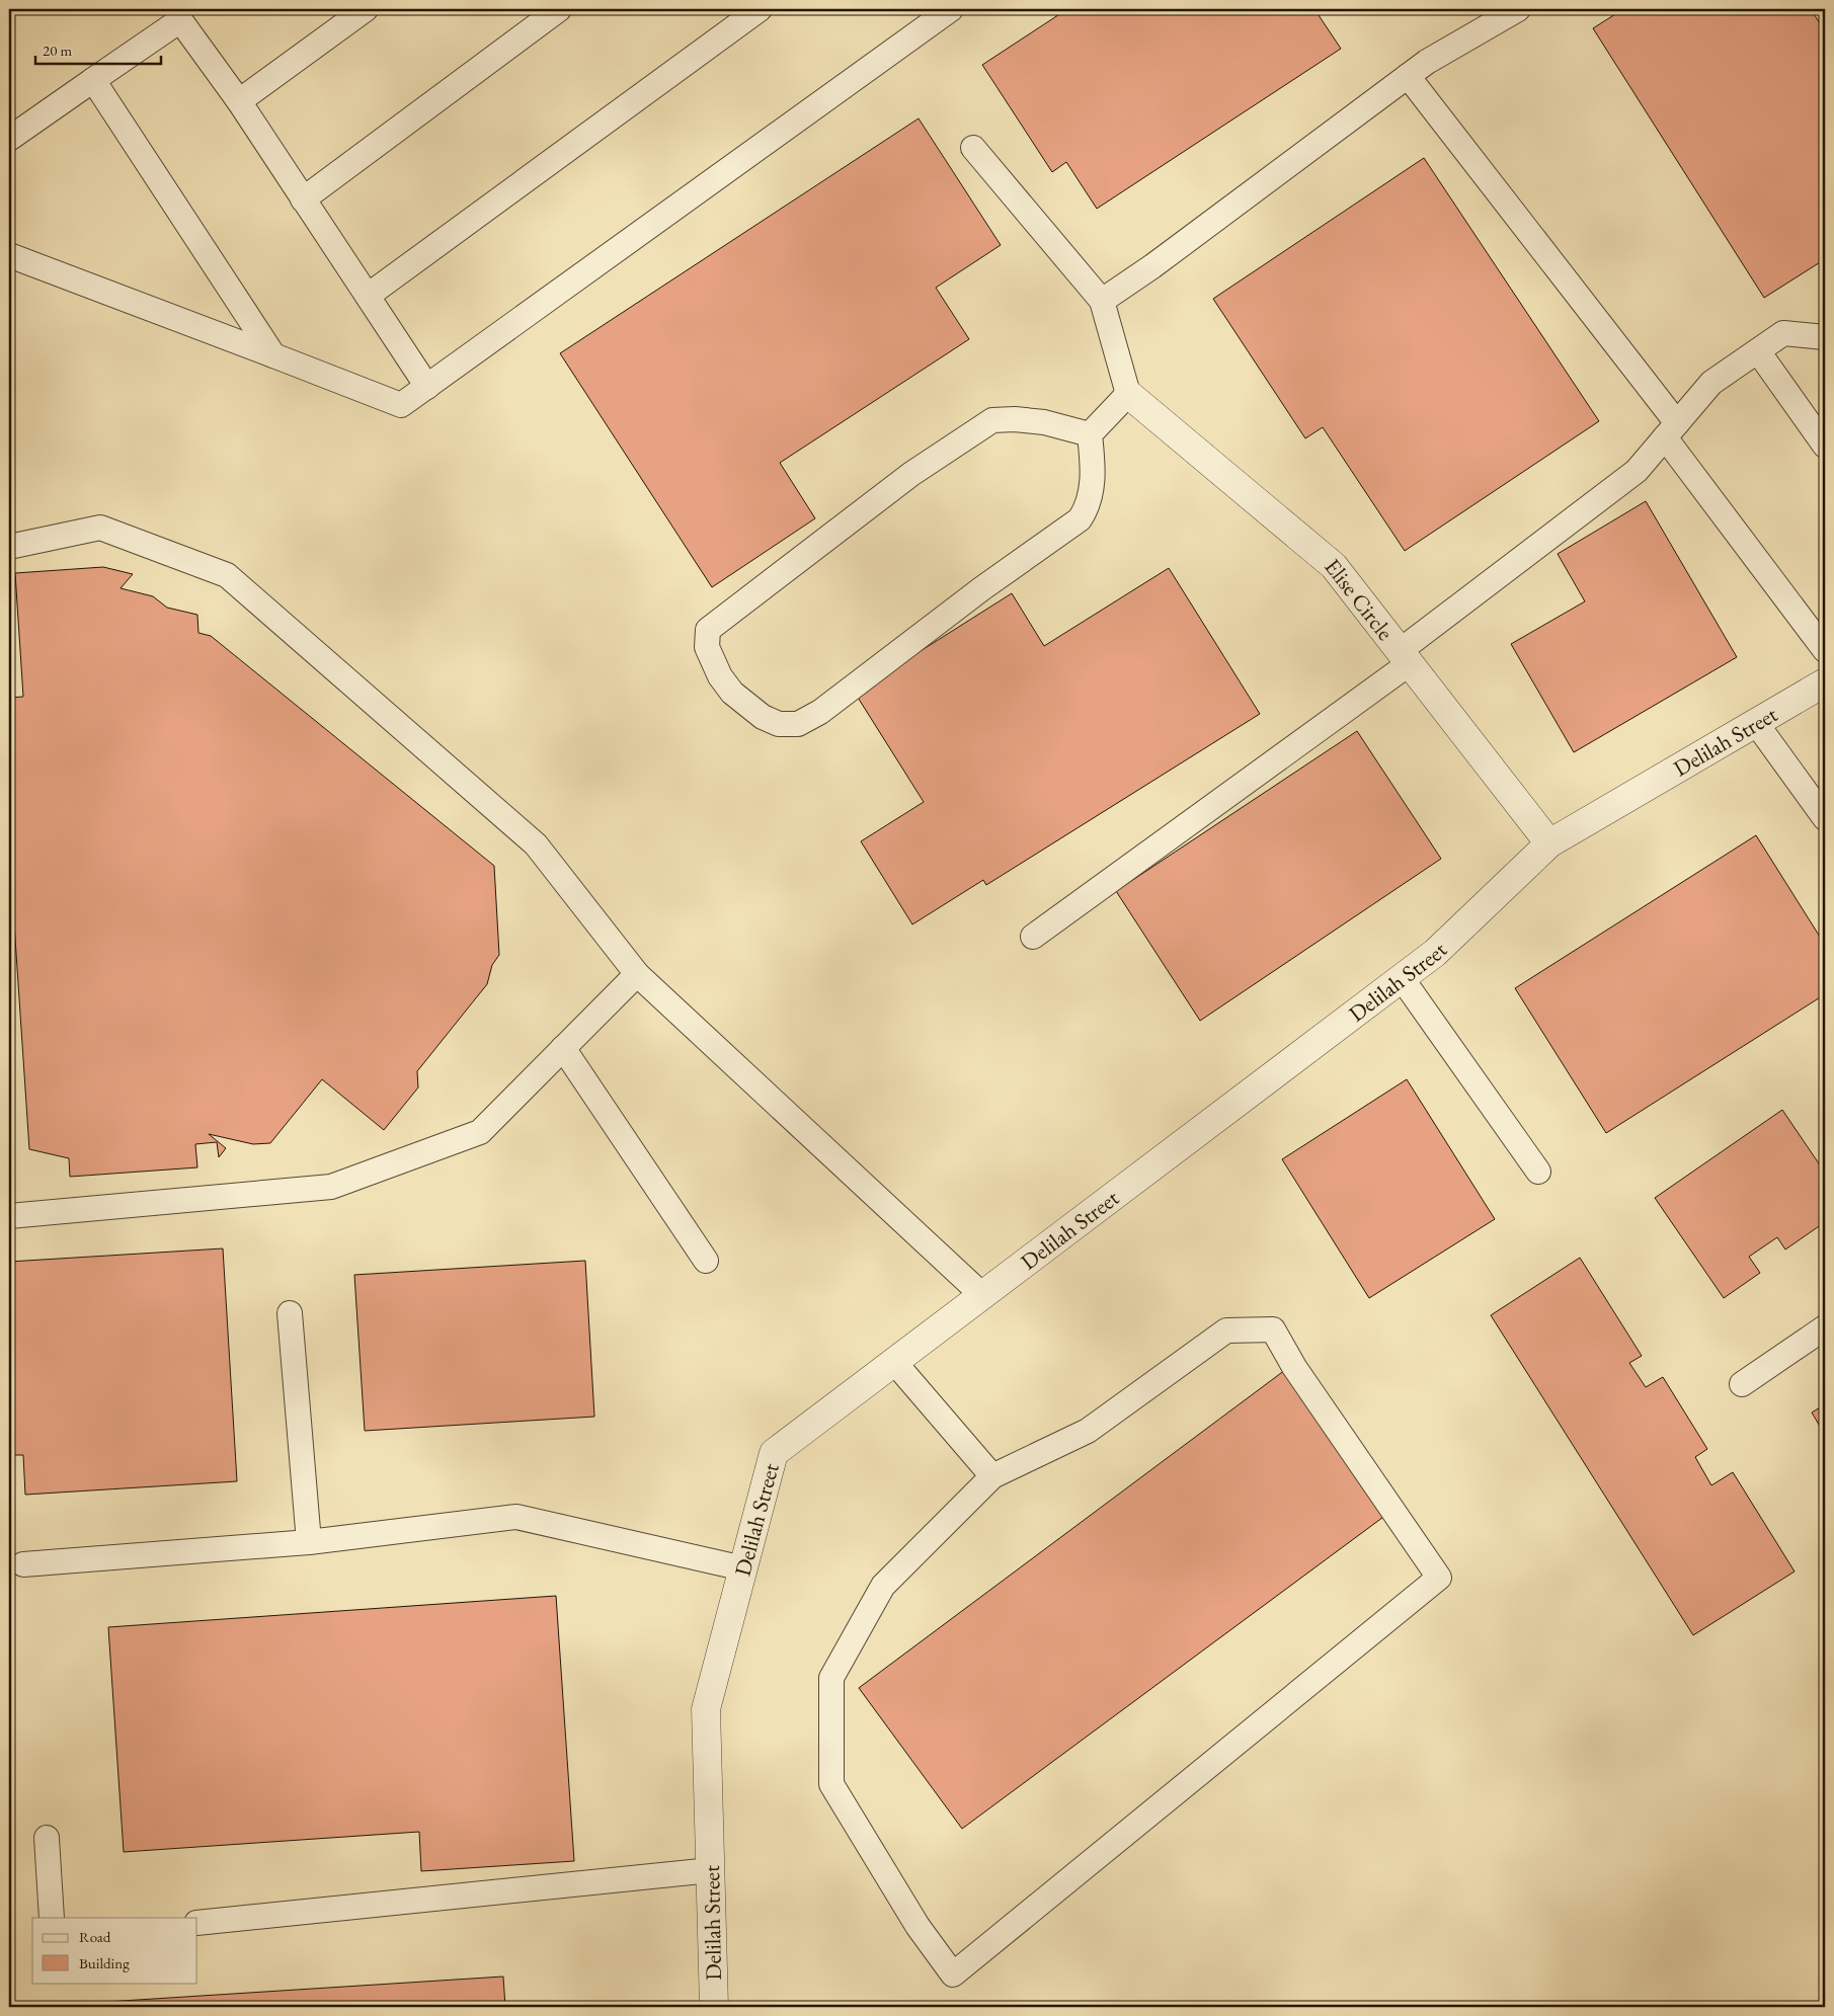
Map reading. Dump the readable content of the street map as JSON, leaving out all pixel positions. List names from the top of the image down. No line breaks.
{"streets":{"street":["Elise Circle","Delilah Street"]},"crossings":[["Elise Circle","Delilah Street"]],"legend":["Road","Building"],"scale_bar":"20 m"}
